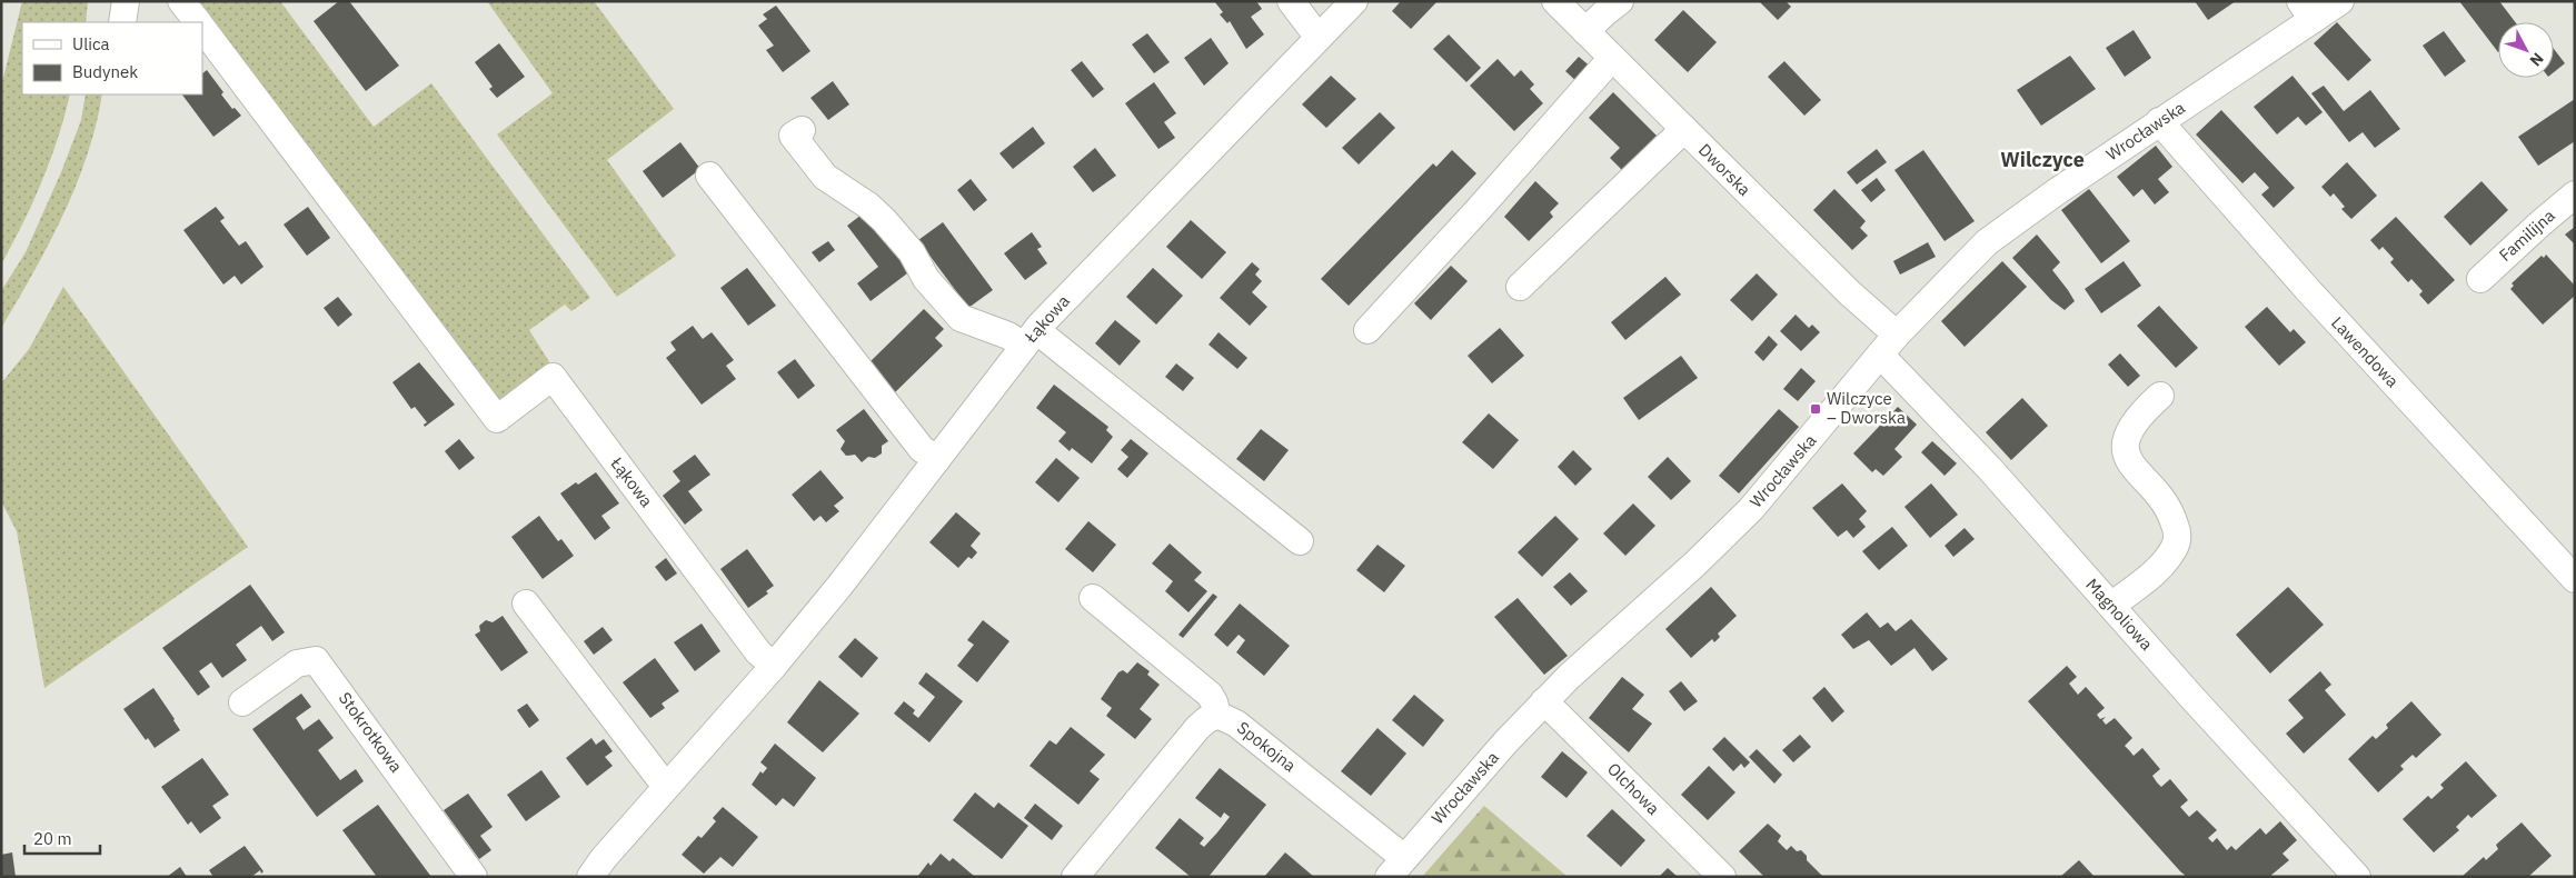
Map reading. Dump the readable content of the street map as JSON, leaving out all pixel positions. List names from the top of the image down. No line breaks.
{"streets":{"street":["Wrocławska","Dworska","Familijna","Łąkowa","Lawendowa","Magnoliowa","Stokrotkowa","Spokojna","Olchowa"]},"crossings":[["Wrocławska","Dworska"],["Wrocławska","Lawendowa"],["Wrocławska","Magnoliowa"],["Wrocławska","Spokojna"],["Wrocławska","Olchowa"],["Dworska","Magnoliowa"]],"districts":["Wilczyce"],"places":{"transit":["Wilczyce – Dworska"]},"legend":["Ulica","Budynek"],"scale_bar":"20 m","north":"bottom right"}
